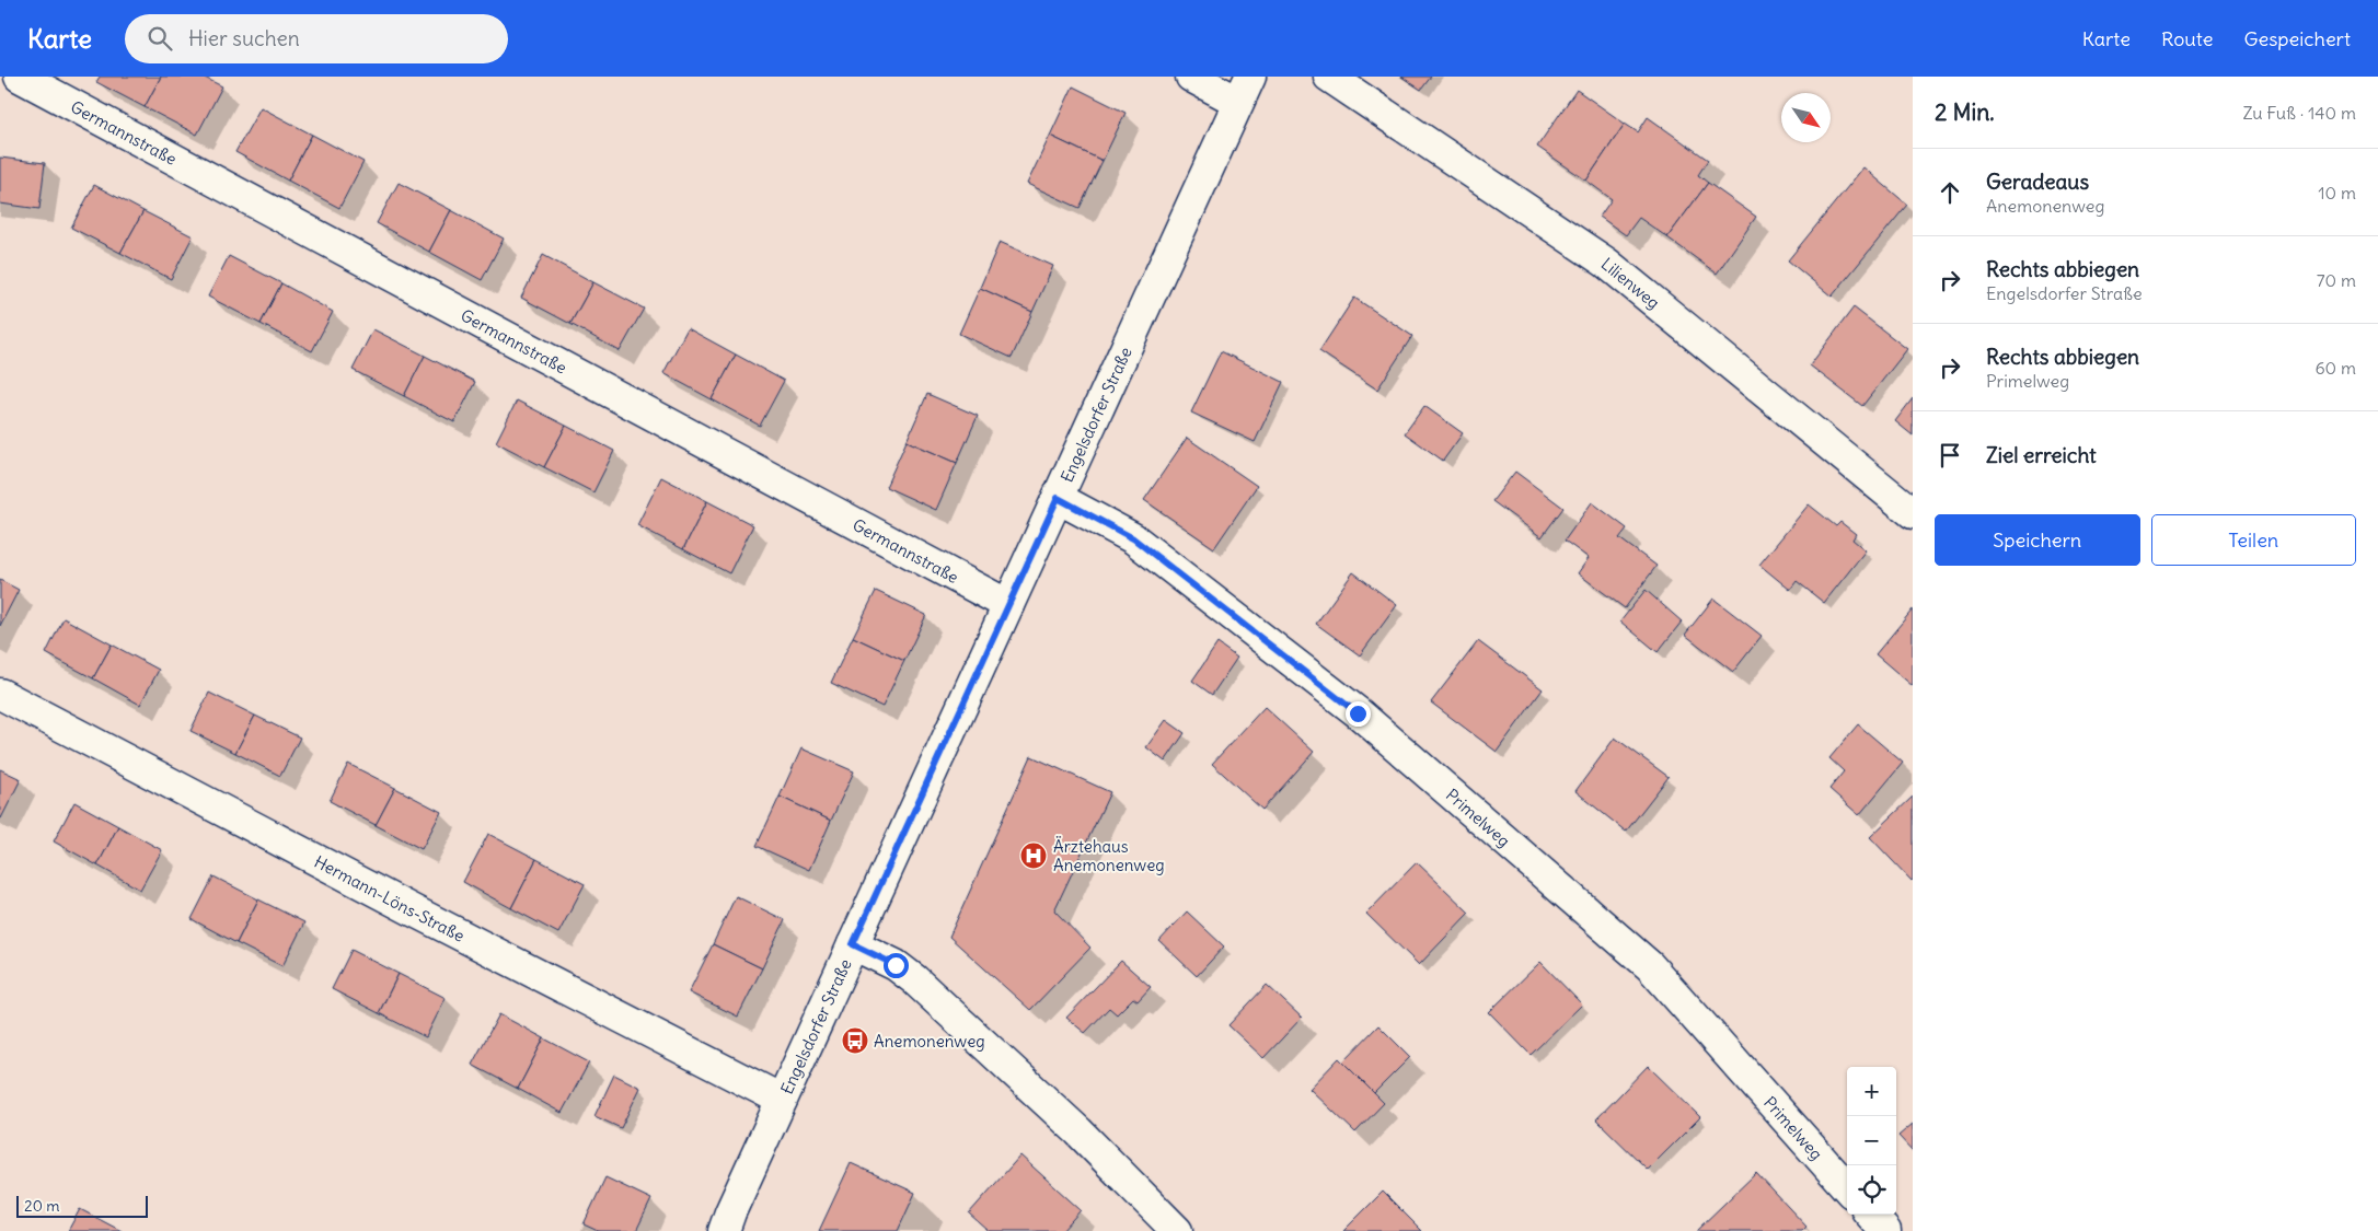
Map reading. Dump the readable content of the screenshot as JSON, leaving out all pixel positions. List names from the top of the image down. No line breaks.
{"streets":{"street":["Germannstraße","Lilienweg","Engelsdorfer Straße","Primelweg","Hermann-Löns-Straße"]},"crossings":[["Germannstraße","Engelsdorfer Straße"],["Engelsdorfer Straße","Primelweg"],["Engelsdorfer Straße","Hermann-Löns-Straße"]],"places":{"hospital":["Ärztehaus Anemonenweg"],"bus stop":["Anemonenweg"]},"scale_bar":"20 m","north":"bottom right","page":{"header":"Karte","search":"Hier suchen","nav":["Karte","Route","Gespeichert"],"heading":["2 Min.","Zu Fuß · 140 m"],"list":[["Geradeaus","Anemonenweg","10 m"],["Rechts abbiegen","Engelsdorfer Straße","70 m"],["Rechts abbiegen","Primelweg","60 m"],"Ziel erreicht"],"buttons":["Speichern","Teilen"],"map_buttons":["+","−"],"scale":"20 m"}}
